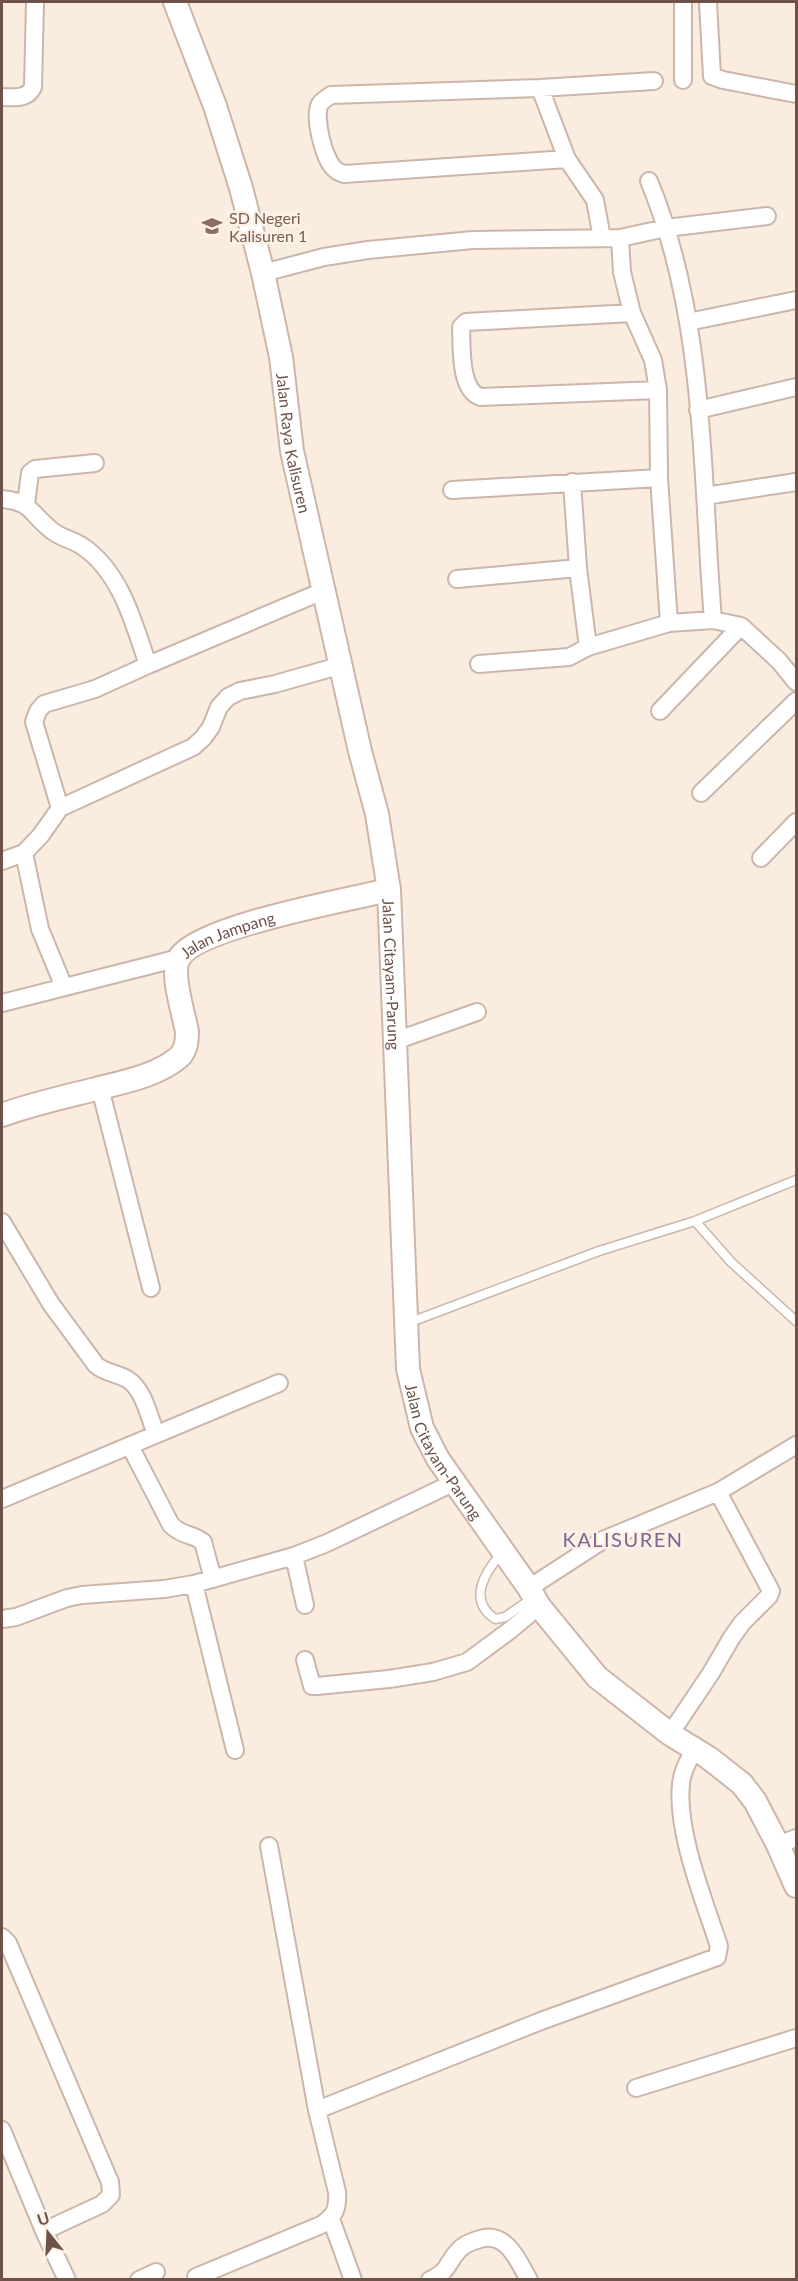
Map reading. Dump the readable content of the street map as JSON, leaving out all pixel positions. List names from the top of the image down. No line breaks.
{"streets":{"main road":["Jalan Raya Kalisuren","Jalan Jampang","Jalan Citayam-Parung"]},"crossings":[["Jalan Raya Kalisuren","Jalan Jampang"],["Jalan Raya Kalisuren","Jalan Citayam-Parung"],["Jalan Jampang","Jalan Citayam-Parung"]],"districts":["KALISUREN"],"places":{"school or university":["SD Negeri Kalisuren 1"]},"north":"top"}
